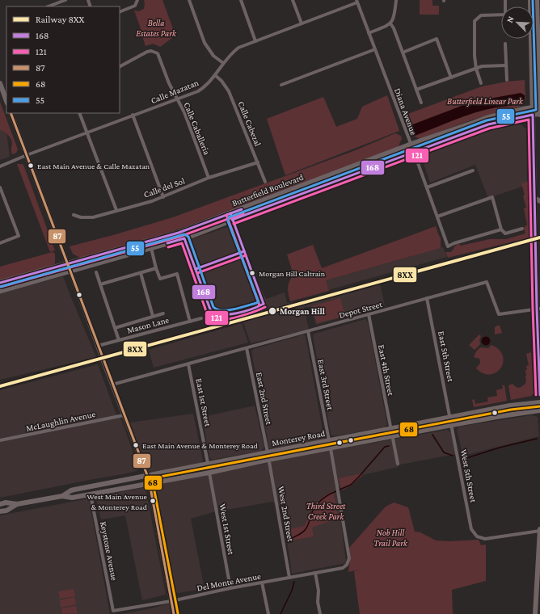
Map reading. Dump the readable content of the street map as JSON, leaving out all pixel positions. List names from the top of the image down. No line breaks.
{"streets":{"main road":["Butterfield Boulevard","Monterey Road"],"street":["Calle Mazatan","Diana Avenue","Calle Cabezal","Calle Caballeria","Calle del Sol","Depot Street","Mason Lane","East 5th Street","East 4th Street","East 3rd Street","East 2nd Street","East 1st Street","McLaughlin Avenue","West 5th Street","West 2nd Street","West 1st Street","Keystone Avenue","Del Monte Avenue"]},"crossings":[["Calle Mazatan","Diana Avenue"],["Calle Mazatan","Calle Cabezal"],["Calle Mazatan","Calle Caballeria"],["Diana Avenue","Butterfield Boulevard"],["Calle Cabezal","Calle del Sol"],["Calle Caballeria","Calle del Sol"],["Depot Street","East 5th Street"],["Depot Street","East 4th Street"],["Depot Street","East 3rd Street"],["Depot Street","East 2nd Street"],["Depot Street","East 1st Street"],["East 5th Street","Monterey Road"],["East 5th Street","West 5th Street"],["East 4th Street","Monterey Road"],["East 3rd Street","Monterey Road"],["East 2nd Street","Monterey Road"],["East 2nd Street","West 2nd Street"],["East 1st Street","Monterey Road"],["Monterey Road","West 5th Street"],["Monterey Road","West 2nd Street"],["Monterey Road","West 1st Street"],["Monterey Road","Keystone Avenue"],["Monterey Road","Del Monte Avenue"],["West 2nd Street","Del Monte Avenue"],["West 1st Street","Del Monte Avenue"],["Keystone Avenue","Del Monte Avenue"]],"parks":["Bella Estates Park","Butterfield Linear Park","Third Street Creek Park","Nob Hill Trail Park"],"places":["East Main Avenue & Calle Mazatan","Morgan Hill Caltrain","Morgan Hill","East Main Avenue & Monterey Road","West Main Avenue & Monterey Road"],"lines":["transit line 55","transit line 87","transit line 168","transit line 121","rail line 8XX","transit line 68"],"legend":["Railway 8XX","168","121","87","68","55"],"north":"top left"}
